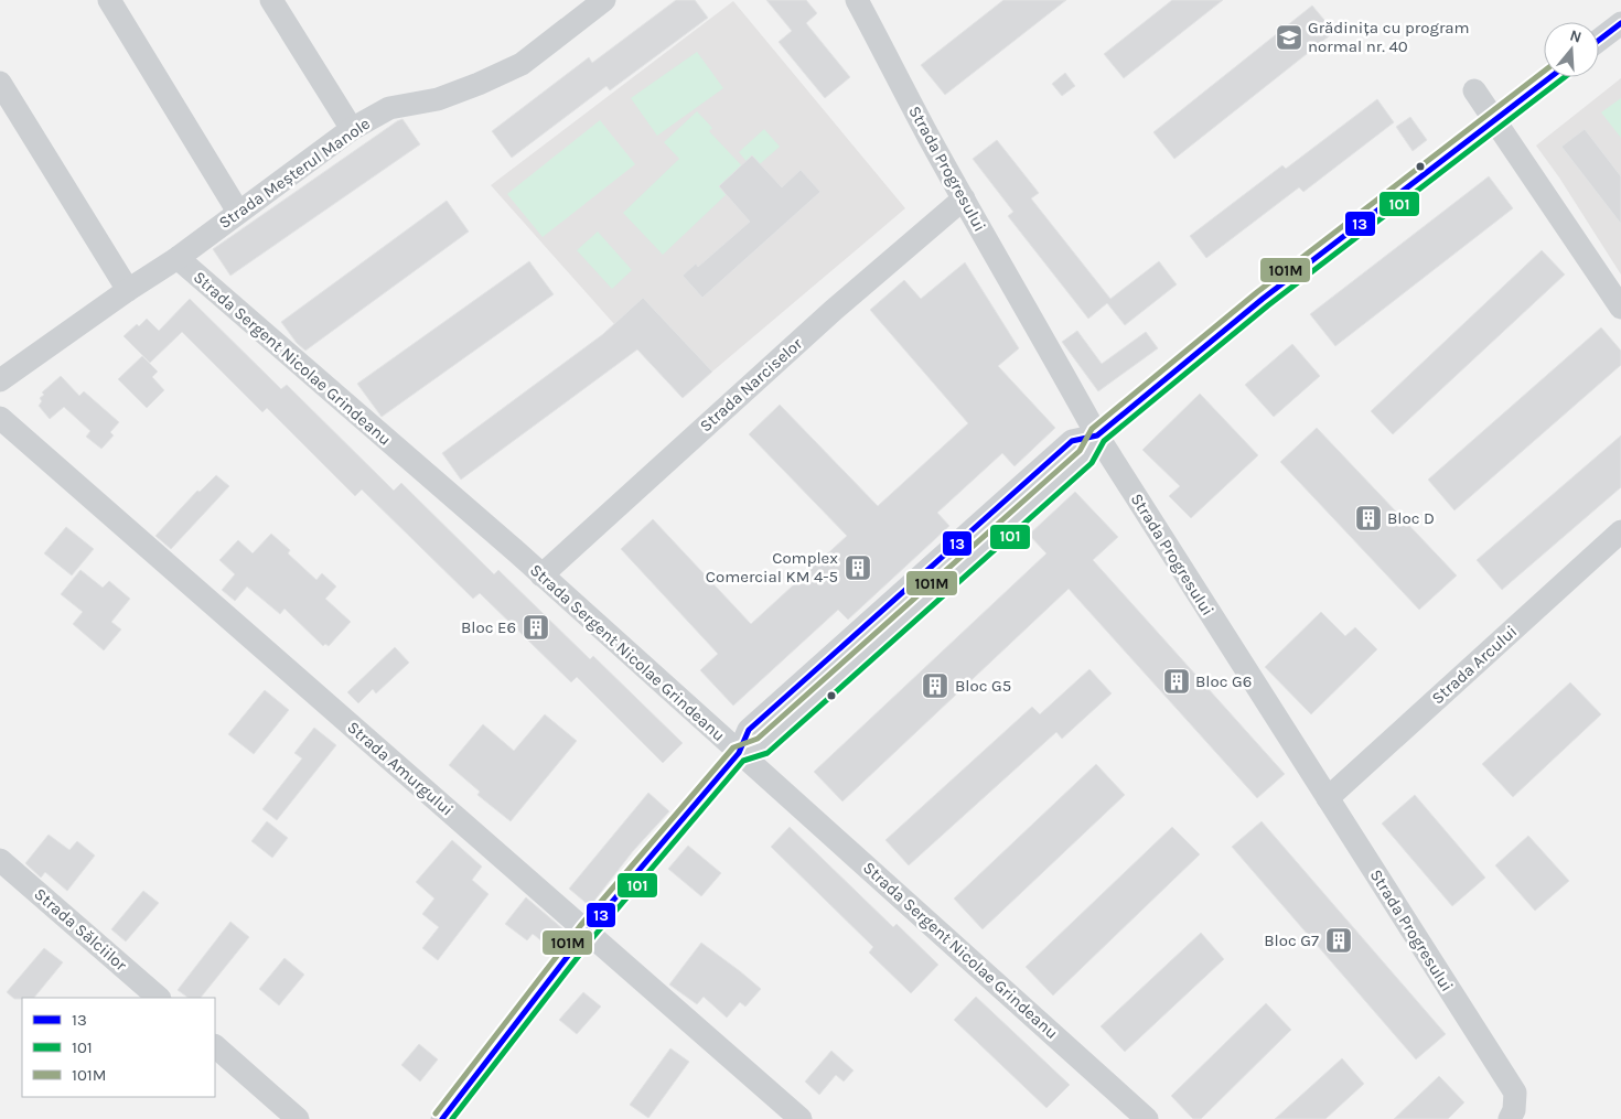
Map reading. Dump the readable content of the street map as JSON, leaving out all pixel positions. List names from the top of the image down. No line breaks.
{"streets":{"street":["Strada Progresului","Strada Meșterul Manole","Strada Sergent Nicolae Grindeanu","Strada Narciselor","Strada Arcului","Strada Amurgului","Strada Sălciilor"]},"crossings":[["Strada Progresului","Strada Narciselor"],["Strada Progresului","Strada Arcului"],["Strada Meșterul Manole","Strada Sergent Nicolae Grindeanu"],["Strada Sergent Nicolae Grindeanu","Strada Narciselor"]],"places":{"school or university":["Grădinița cu program normal nr. 40"],"building":["Bloc D","Complex Comercial KM 4-5","Bloc E6","Bloc G6","Bloc G5","Bloc G7"]},"lines":["transit line 13","transit line 101M","transit line 101"],"legend":["13","101","101M"],"north":"top"}
